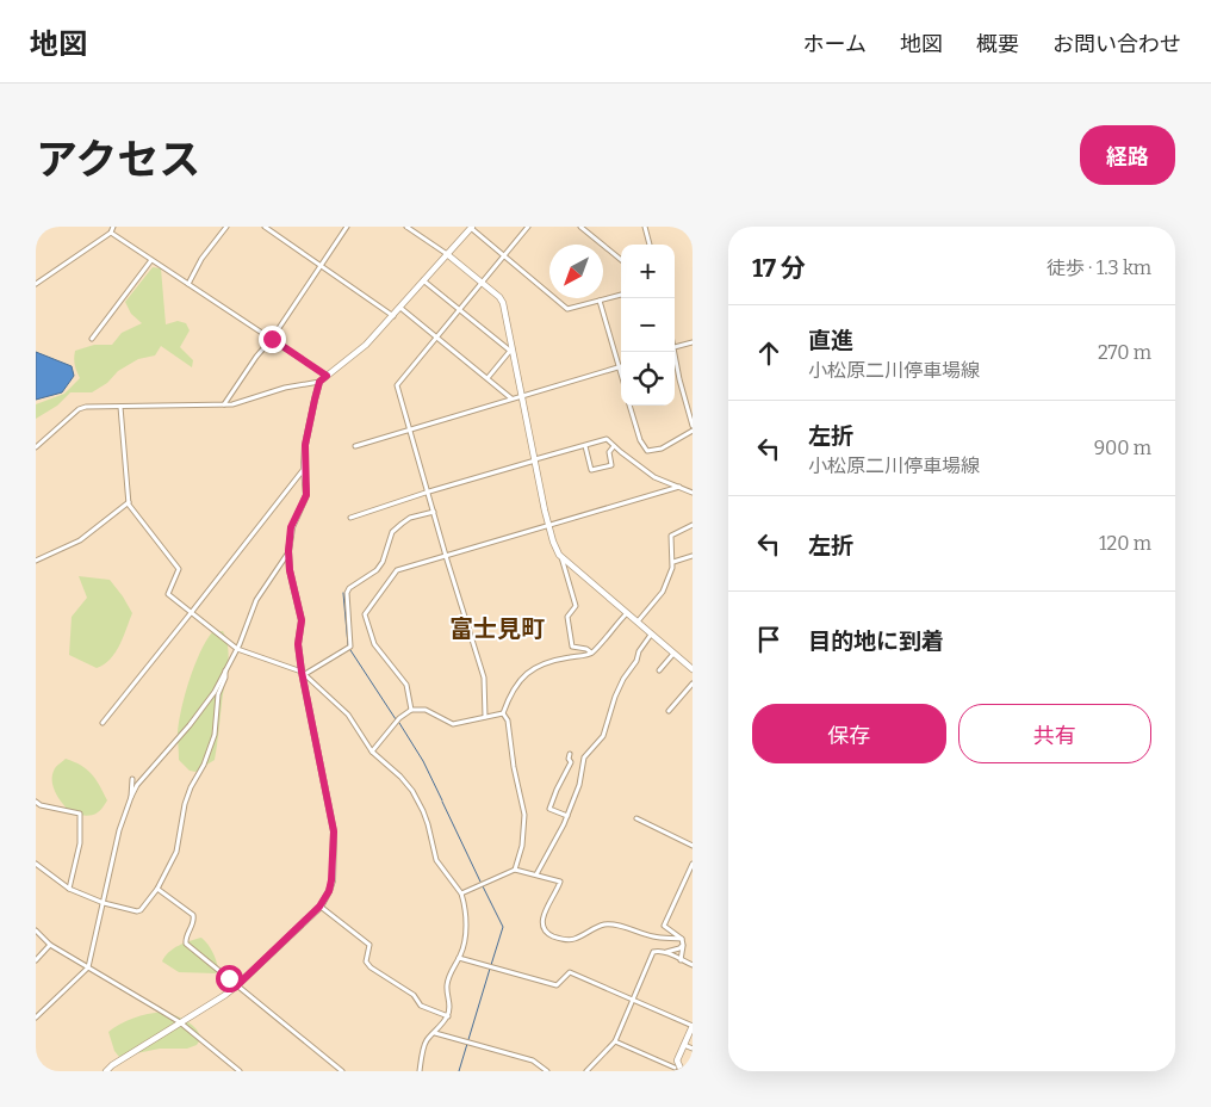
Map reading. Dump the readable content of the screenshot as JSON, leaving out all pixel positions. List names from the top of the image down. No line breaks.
{"districts":["富士見町"],"north":"bottom left","page":{"header":"地図","nav":["ホーム","地図","概要","お問い合わせ"],"title":"アクセス","buttons":["経路",["保存","共有"]],"heading":["17 分","徒歩 · 1.3 km"],"map_buttons":["+","−"],"list":[["直進","小松原二川停車場線","270 m"],["左折","小松原二川停車場線","900 m"],["左折","120 m"],"目的地に到着"]}}
